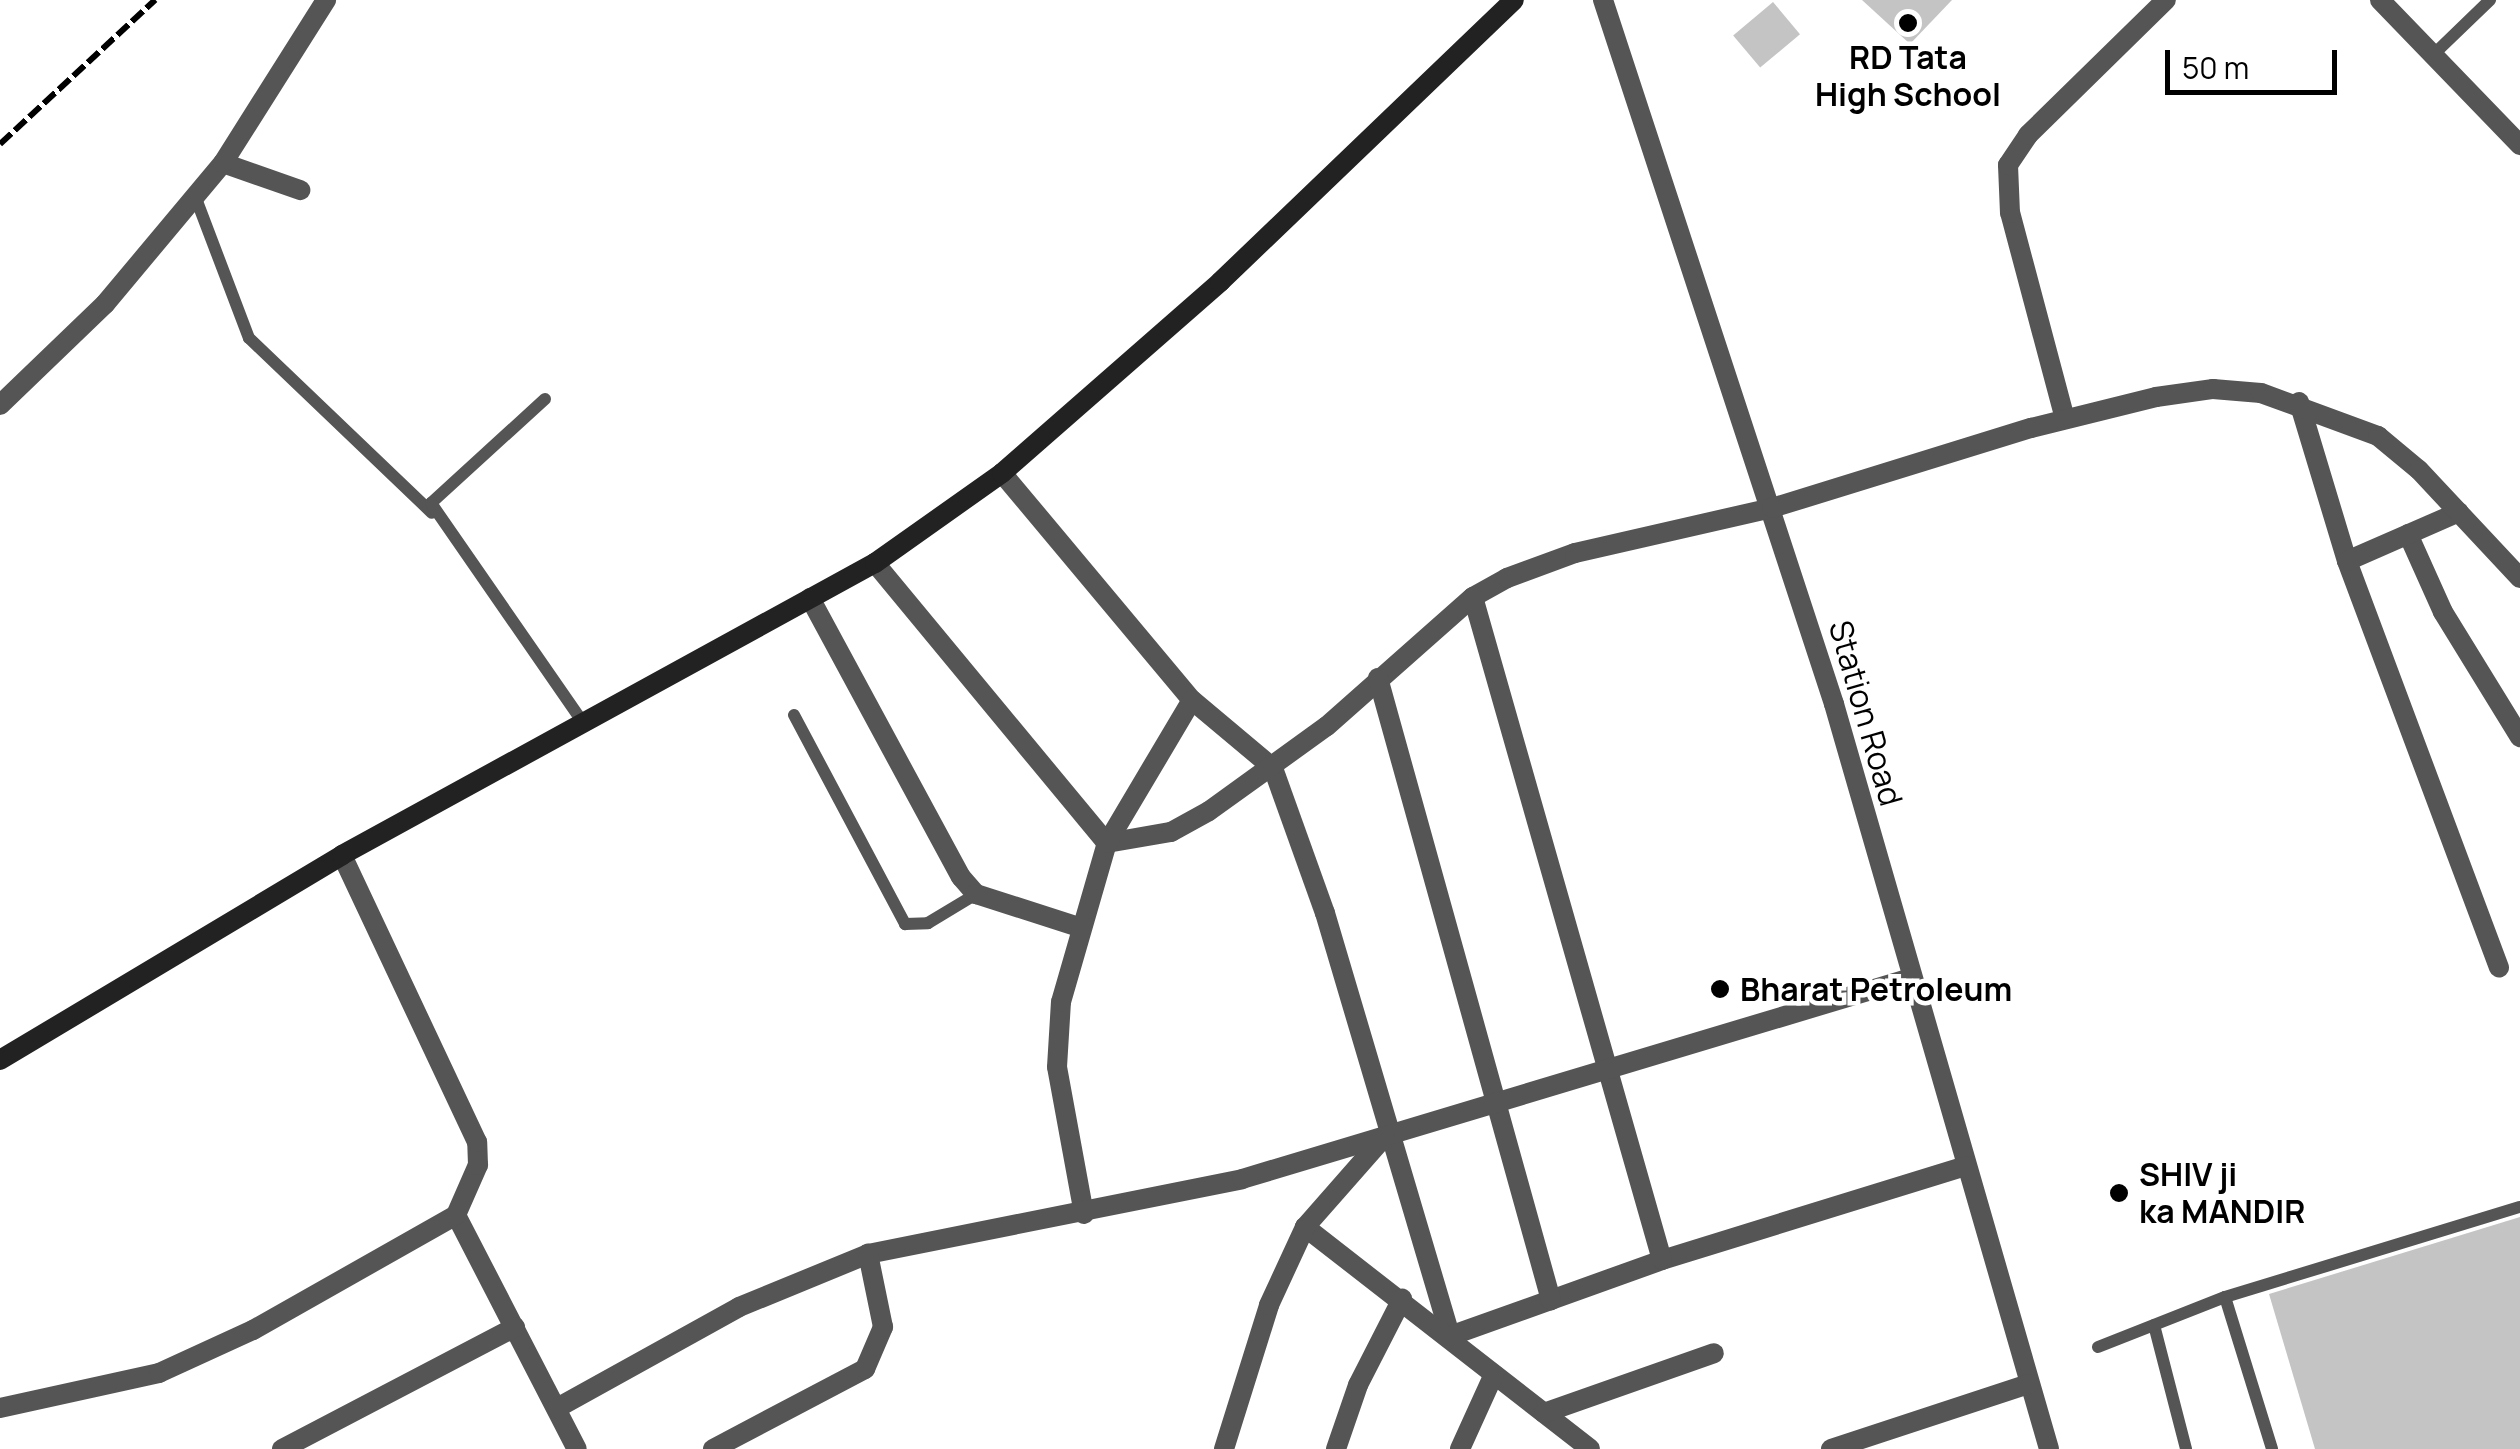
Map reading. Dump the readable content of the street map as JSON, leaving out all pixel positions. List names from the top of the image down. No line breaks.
{"streets":{"street":["Station Road"]},"places":["RD Tata High School","Bharat Petroleum","SHIV ji ka MANDIR"],"scale_bar":"50 m"}
